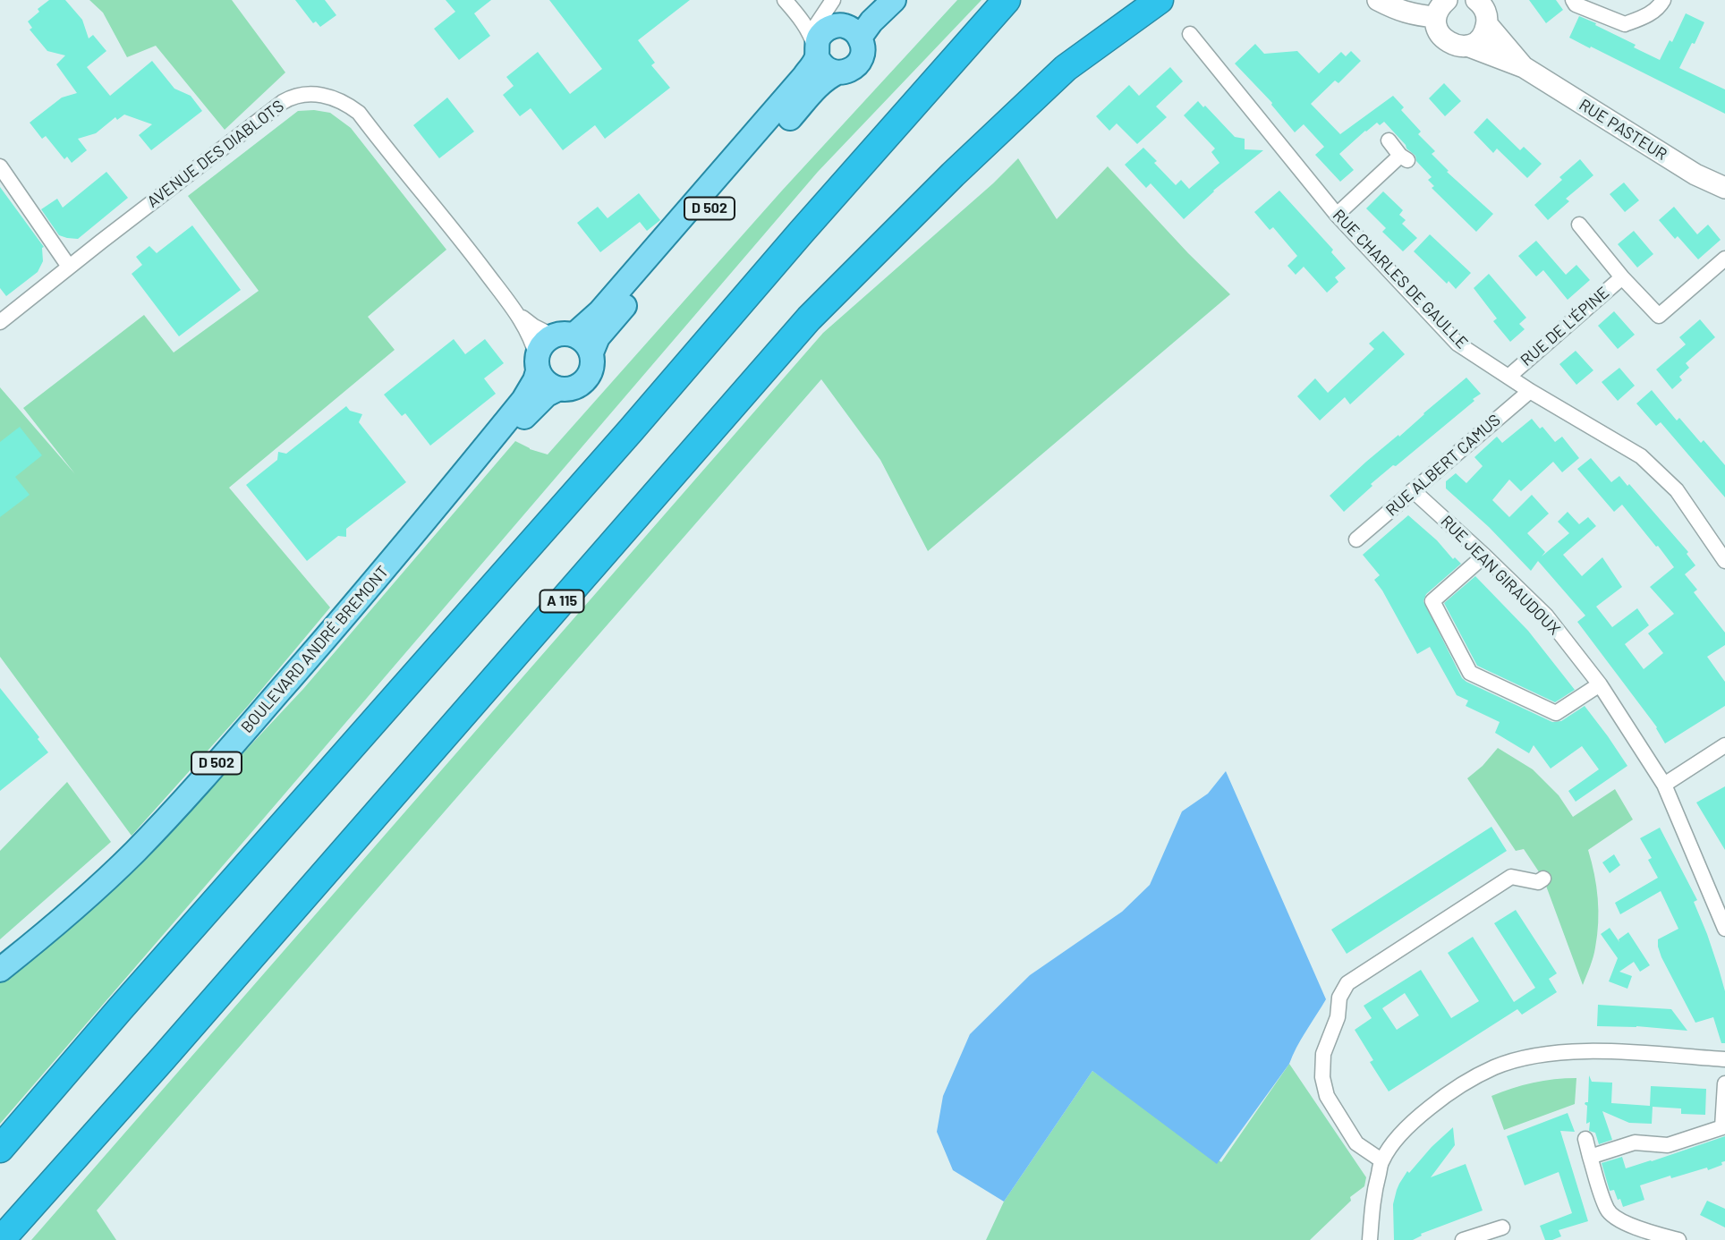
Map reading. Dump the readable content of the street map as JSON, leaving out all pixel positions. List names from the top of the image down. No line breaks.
{"streets":{"highway":["A 115"],"main road":["D 502","BOULEVARD ANDRÉ BREMONT"],"street":["RUE PASTEUR","AVENUE DES DIABLOTS","RUE CHARLES DE GAULLE","RUE DE L'ÉPINE","RUE ALBERT CAMUS","RUE JEAN GIRAUDOUX"]},"crossings":[["AVENUE DES DIABLOTS","D 502"],["AVENUE DES DIABLOTS","BOULEVARD ANDRÉ BREMONT"],["D 502","BOULEVARD ANDRÉ BREMONT"],["RUE CHARLES DE GAULLE","RUE DE L'ÉPINE"],["RUE CHARLES DE GAULLE","RUE ALBERT CAMUS"],["RUE ALBERT CAMUS","RUE JEAN GIRAUDOUX"]]}
